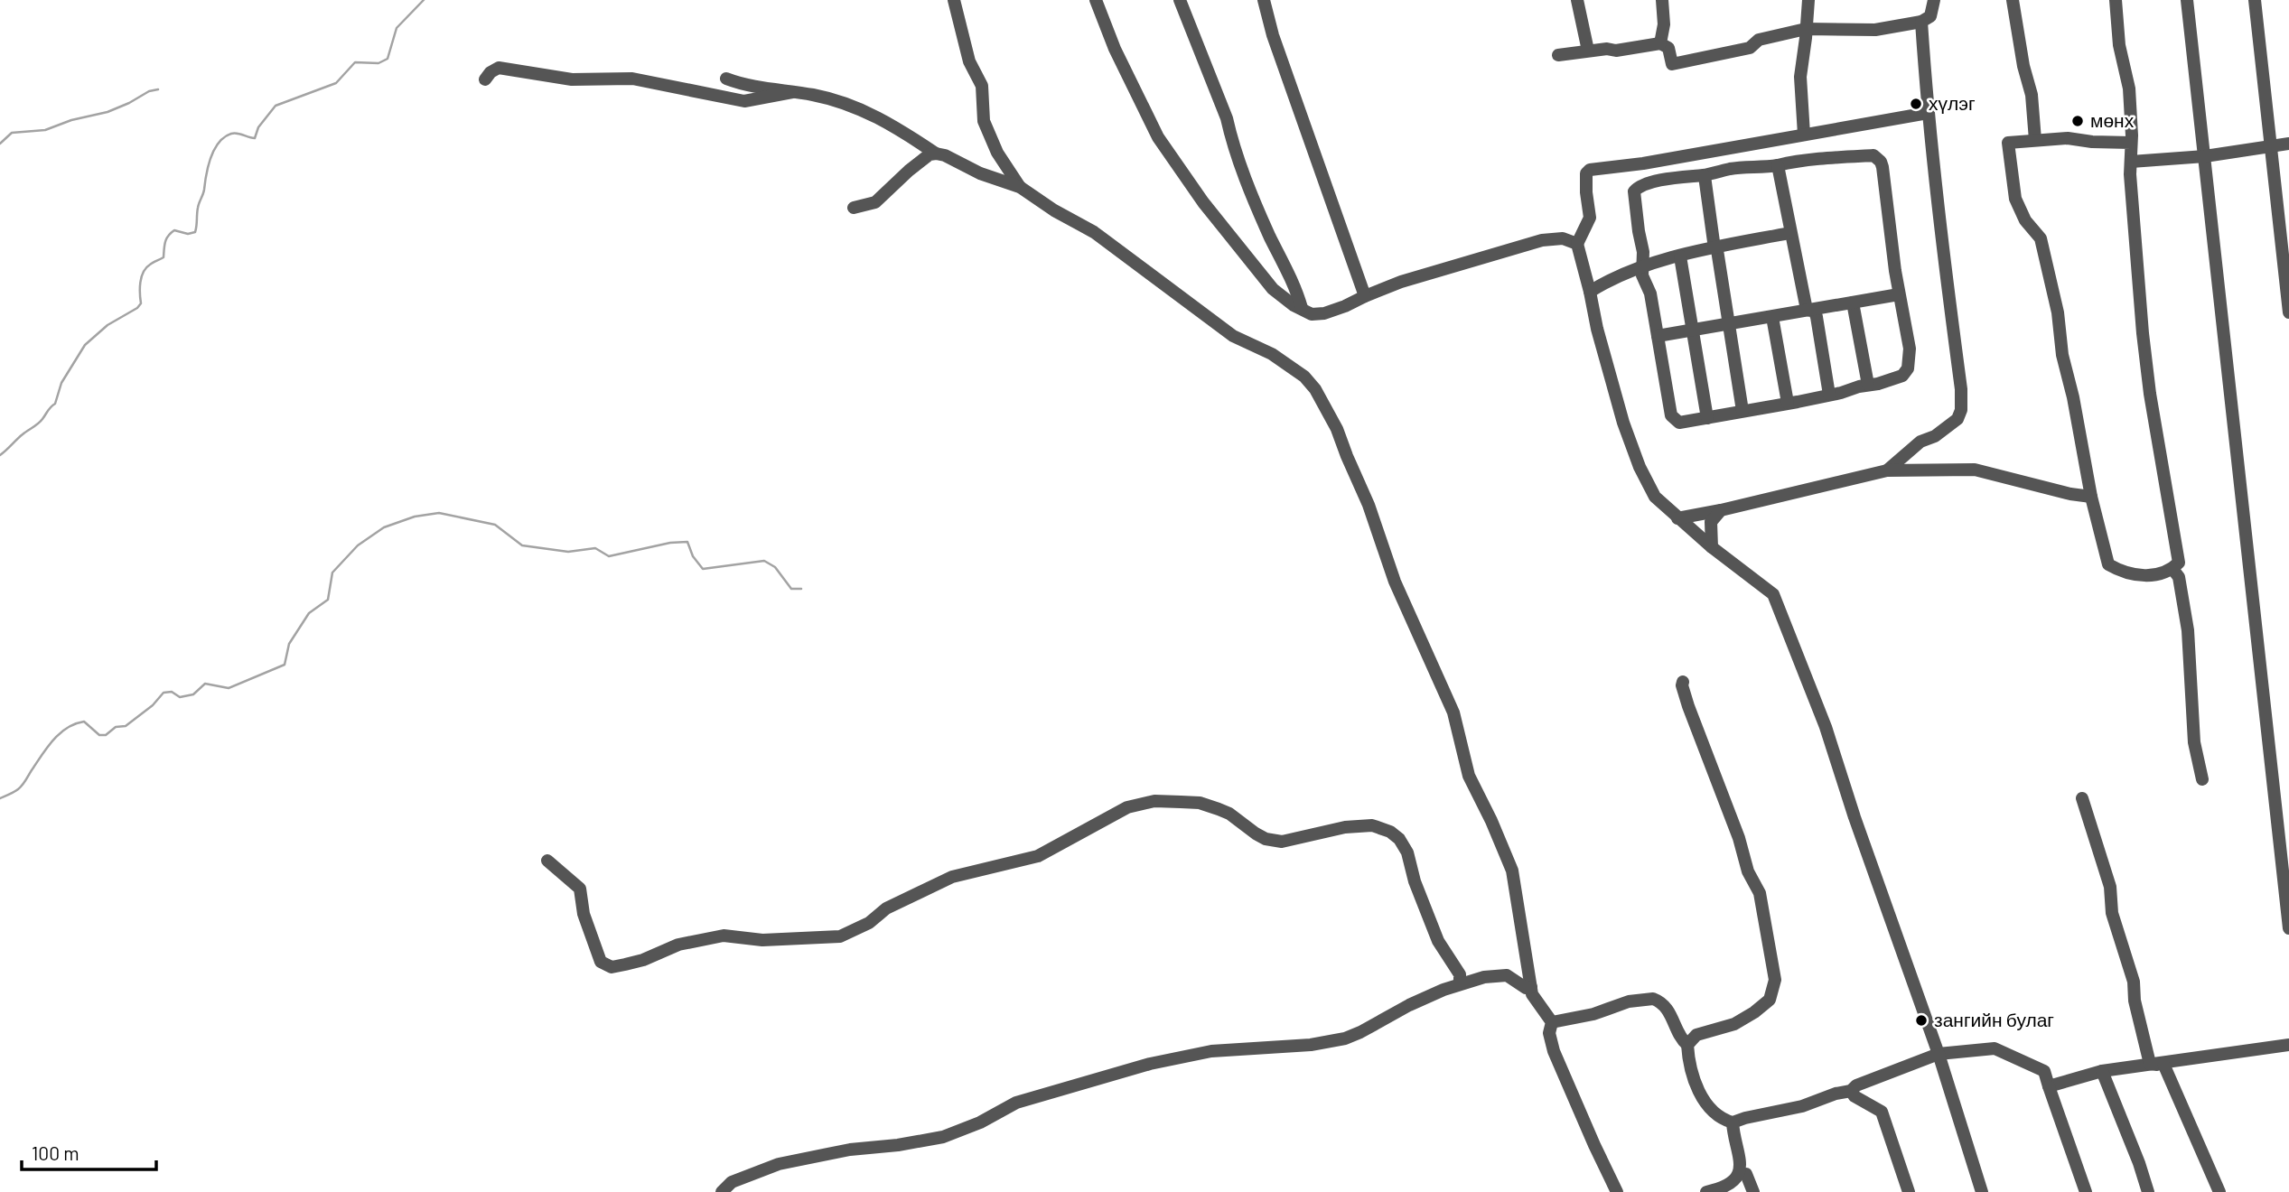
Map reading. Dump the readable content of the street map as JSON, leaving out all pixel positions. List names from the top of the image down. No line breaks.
{"places":["хүлэг","мөнх","зангийн булаг"],"scale_bar":"100 m"}
